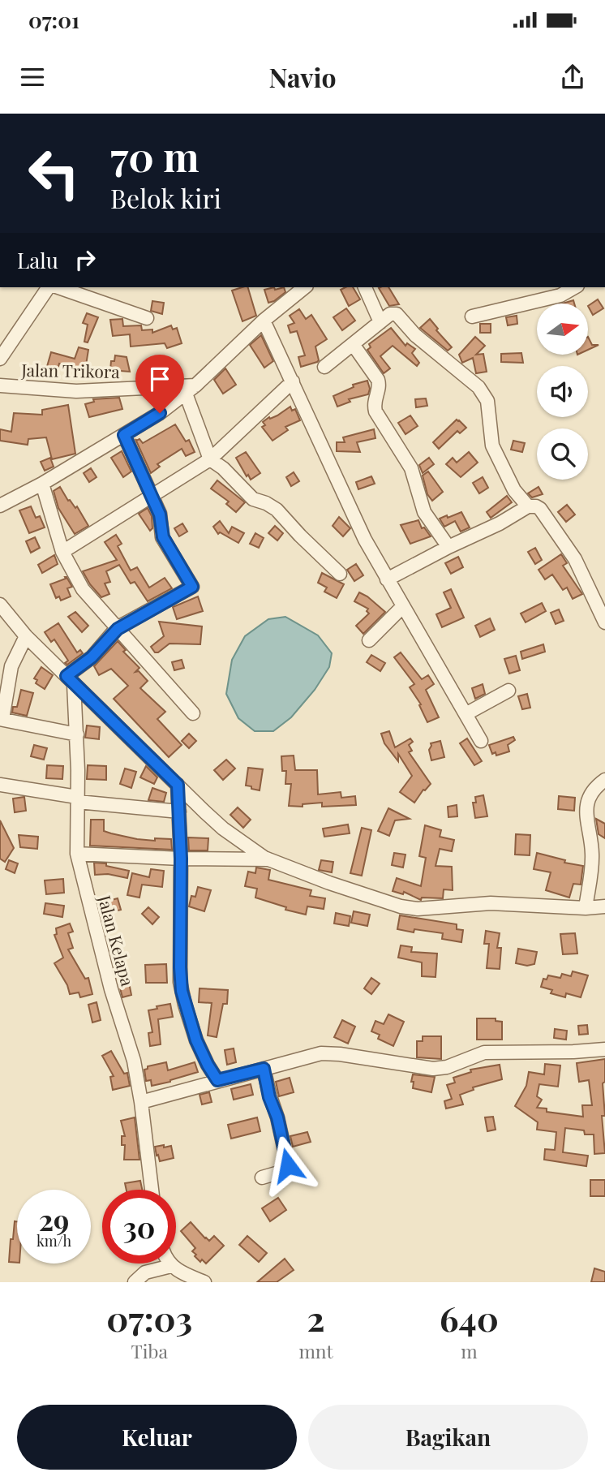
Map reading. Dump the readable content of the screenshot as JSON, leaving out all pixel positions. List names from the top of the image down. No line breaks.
{"streets":{"street":["Jalan Trikora","Jalan Kelapa"]},"north":"right","page":{"status":"07:01","header":"Navio","turn":["70 m","Belok kiri"],"then":"Lalu","speed":"29 km/h","limit":"30","eta":["07:03","Tiba","2","mnt","640","m"],"buttons":["Keluar","Bagikan"]}}
